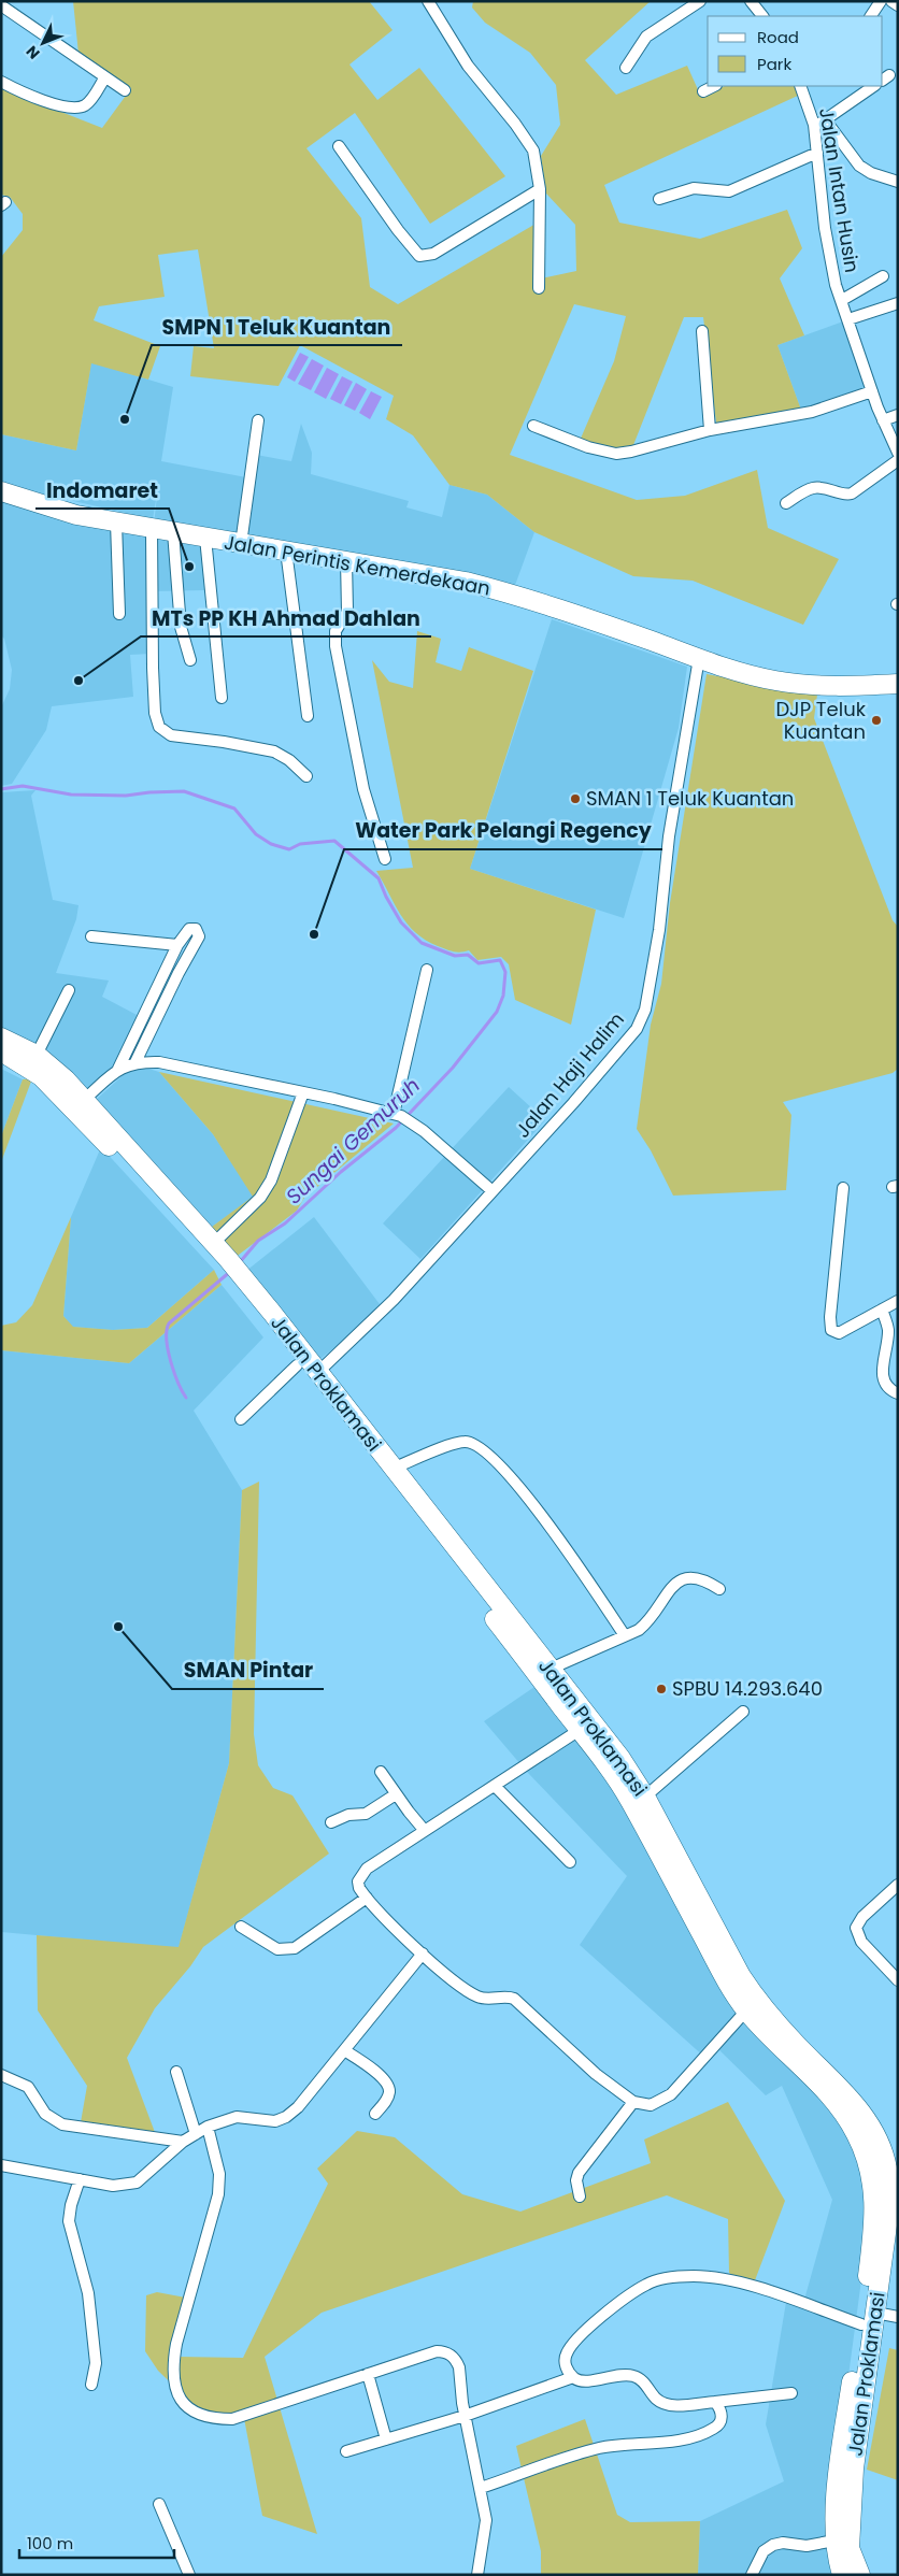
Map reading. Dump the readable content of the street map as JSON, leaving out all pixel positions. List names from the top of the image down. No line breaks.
{"streets":{"highway":["Jalan Perintis Kemerdekaan","Jalan Proklamasi"],"street":["Jalan Intan Husin","Jalan Haji Halim"]},"crossings":[["Jalan Perintis Kemerdekaan","Jalan Haji Halim"],["Jalan Haji Halim","Jalan Proklamasi"]],"water":["Sungai Gemuruh"],"places":["SMPN 1 Teluk Kuantan","Indomaret","MTs PP KH Ahmad Dahlan","DJP Teluk Kuantan","SMAN 1 Teluk Kuantan","Water Park Pelangi Regency","SMAN Pintar","SPBU 14.293.640"],"legend":["Road","Park"],"scale_bar":"100 m","north":"bottom left"}
